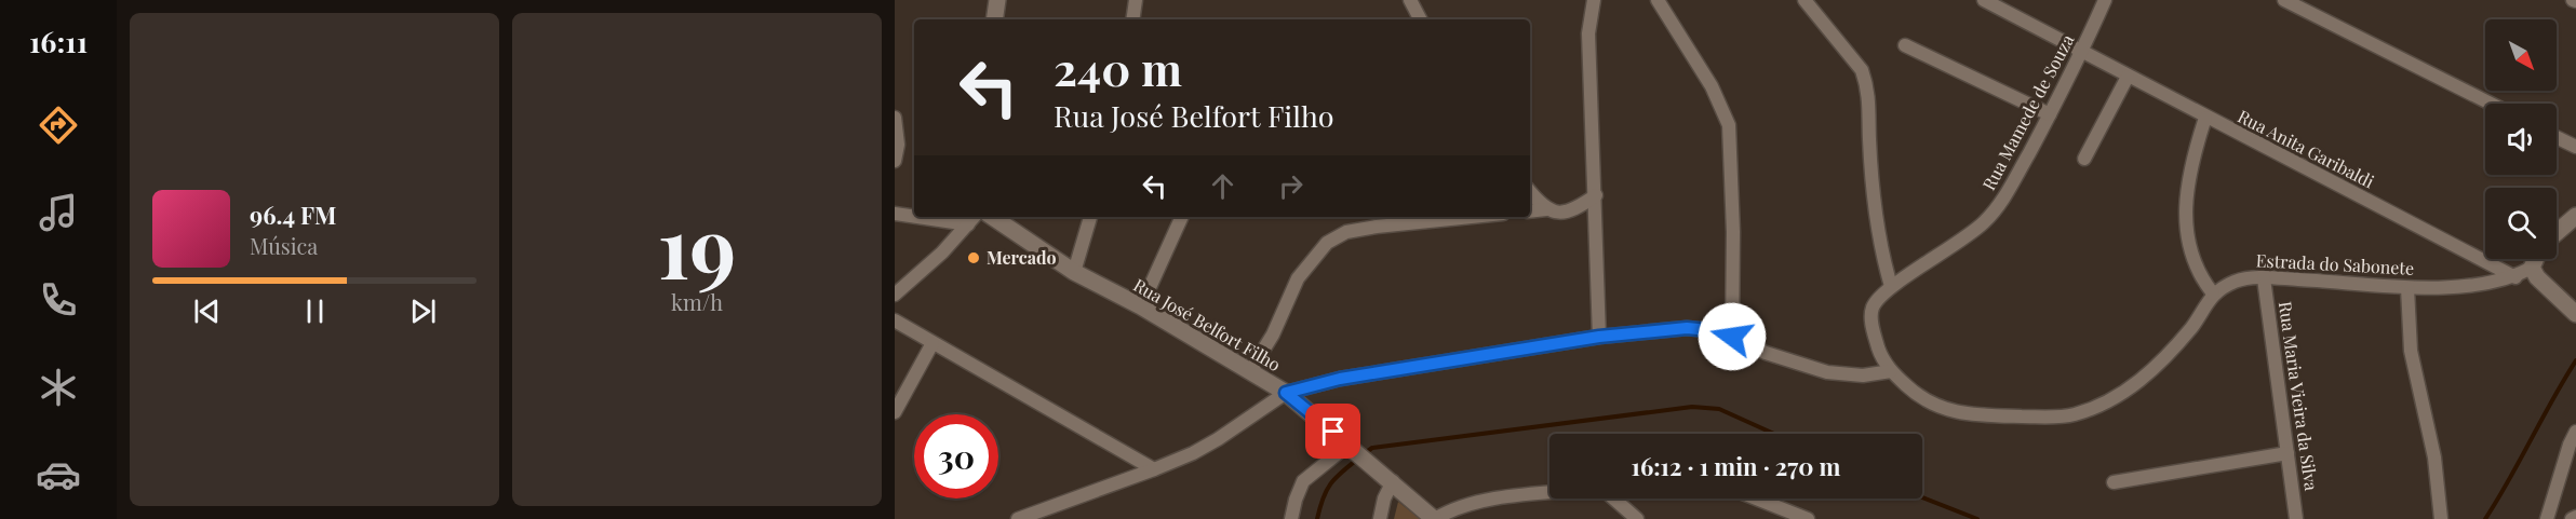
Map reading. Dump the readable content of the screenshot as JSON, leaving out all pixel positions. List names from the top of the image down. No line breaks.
{"streets":{"street":["Rua Mamede de Souza","Rua Anita Garibaldi","Estrada do Sabonete","Rua José Belfort Filho","Rua Maria Vieira da Silva"]},"crossings":[["Rua Mamede de Souza","Rua Anita Garibaldi"],["Rua Anita Garibaldi","Estrada do Sabonete"],["Estrada do Sabonete","Rua Maria Vieira da Silva"]],"places":["Mercado"],"north":"bottom right","page":{"tabs":"16:11","tile":["19","km/h"],"turn":["240 m","Rua José Belfort Filho"],"song":["96.4 FM","Música"],"limit":"30","trip":"16:12 · 1 min · 270 m"}}
